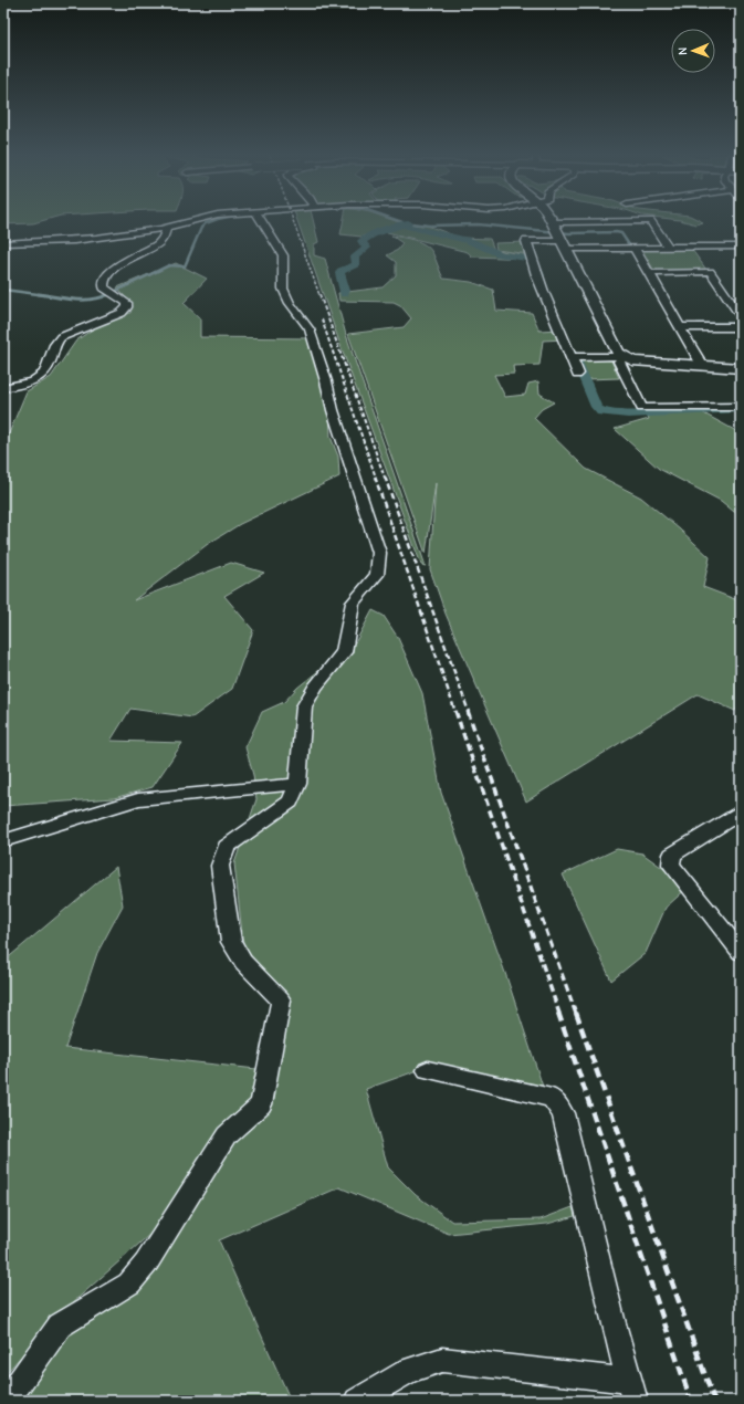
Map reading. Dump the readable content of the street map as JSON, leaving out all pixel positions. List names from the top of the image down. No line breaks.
{"north":"left"}
